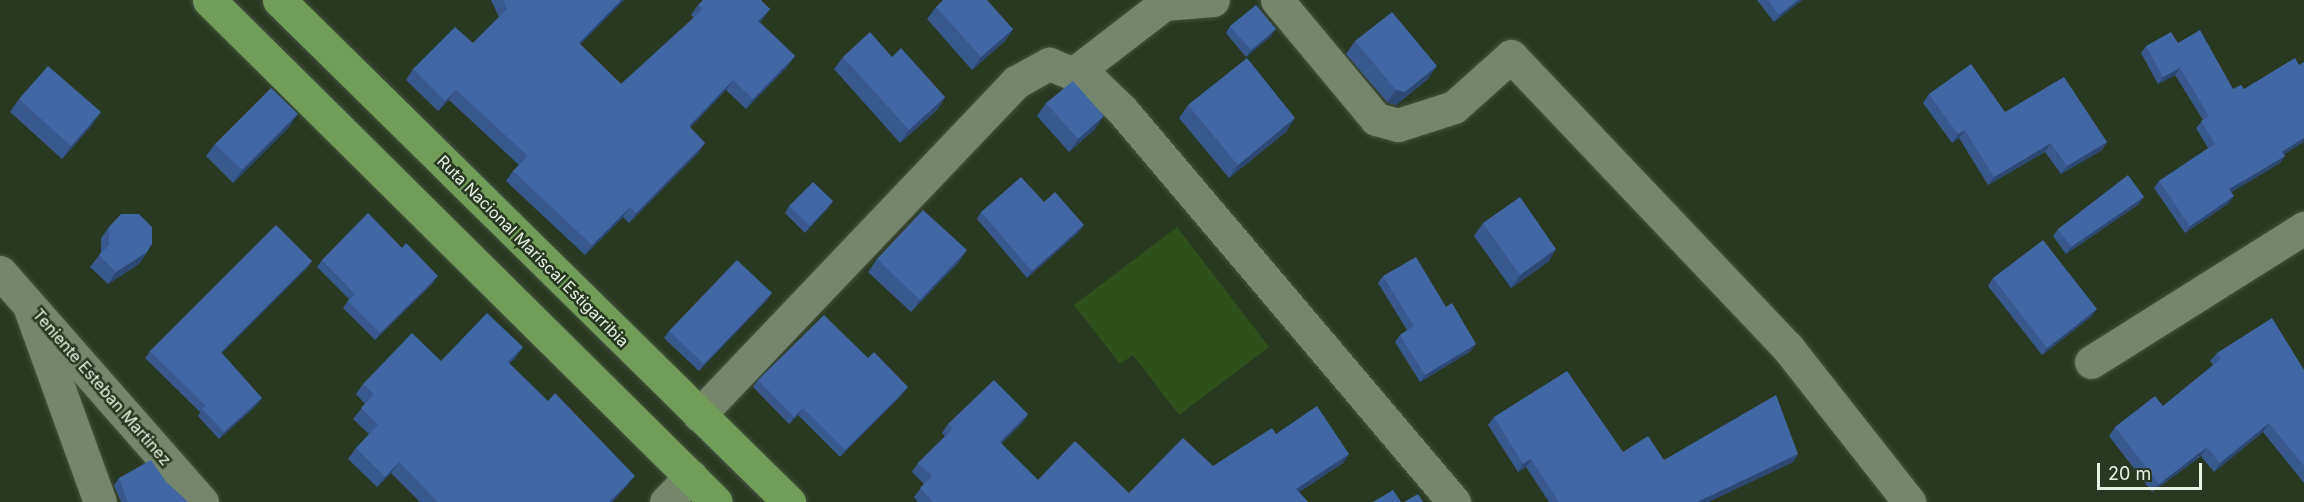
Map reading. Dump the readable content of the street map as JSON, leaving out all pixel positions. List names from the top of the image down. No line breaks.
{"streets":{"highway":["Ruta Nacional Mariscal Estigarribia"],"street":["Teniente Esteban Martinez"]},"scale_bar":"20 m"}
